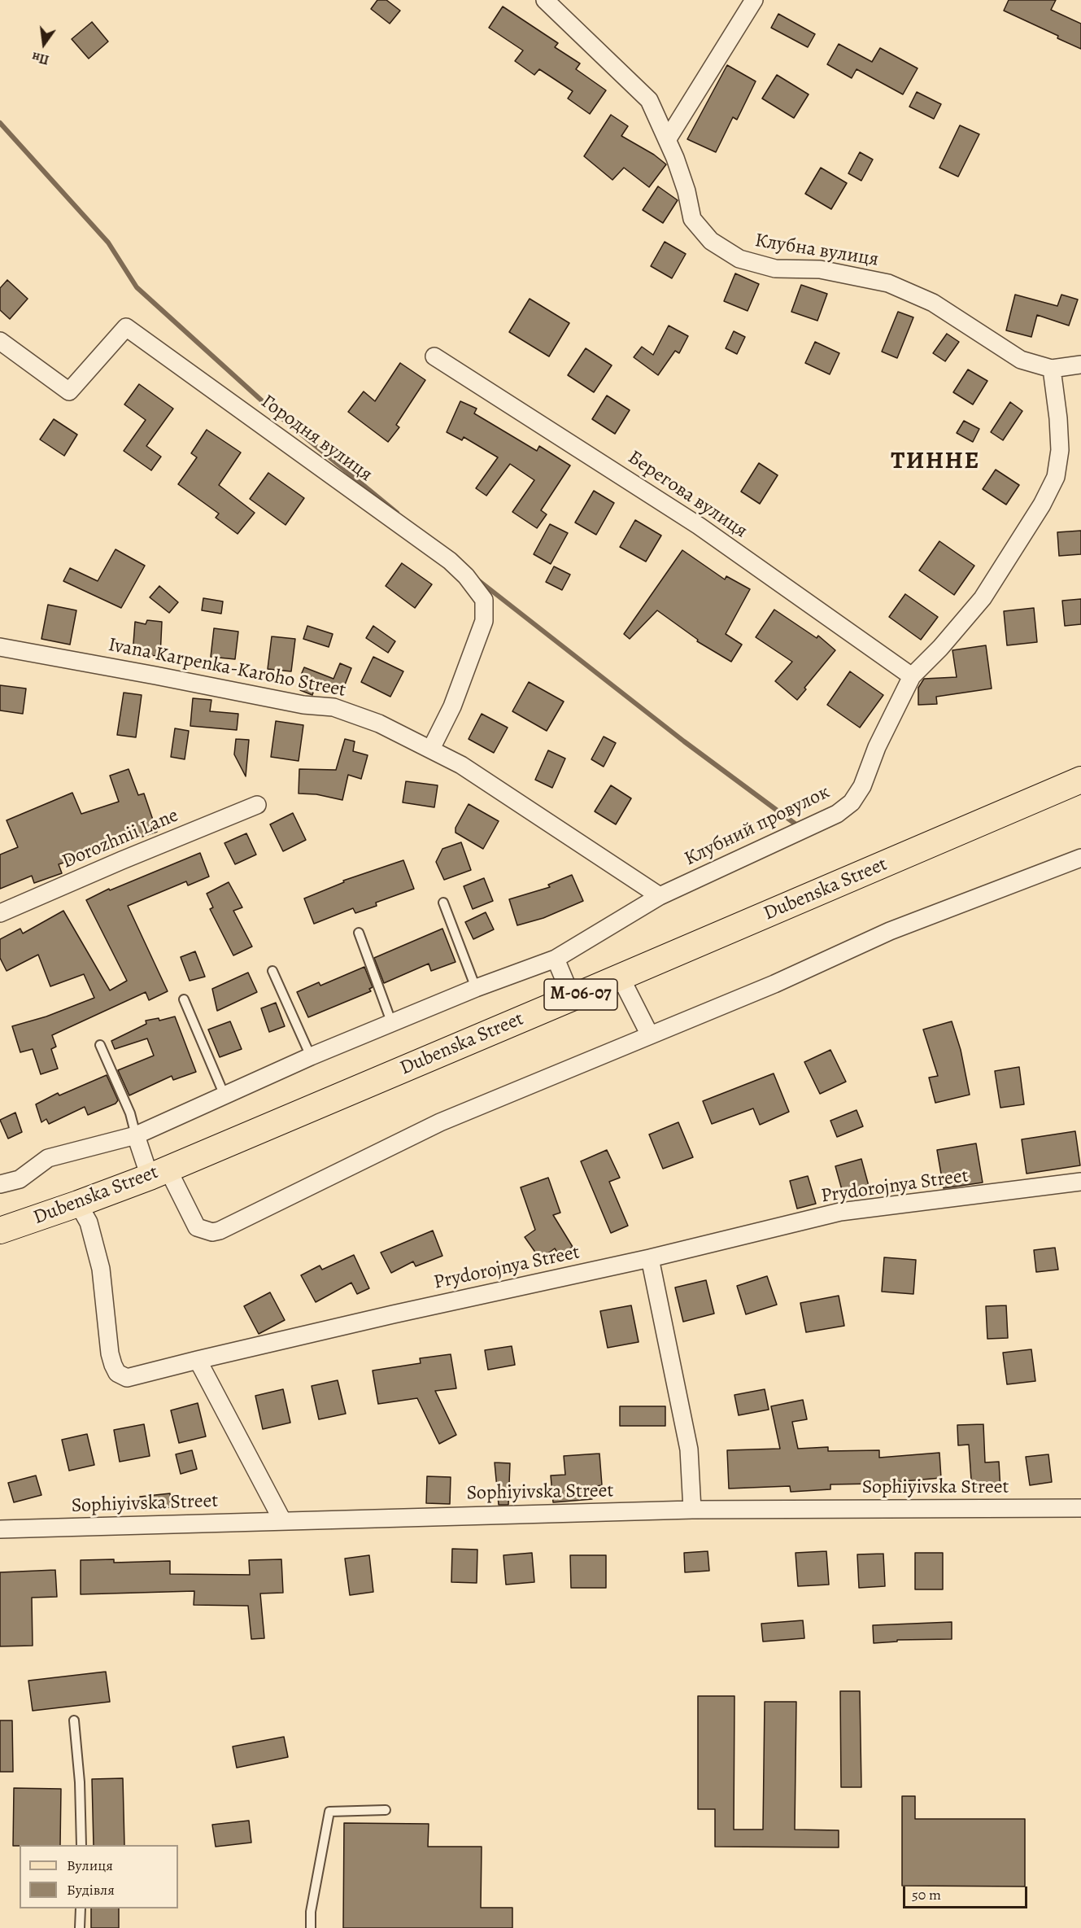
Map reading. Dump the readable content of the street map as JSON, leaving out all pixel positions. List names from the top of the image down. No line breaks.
{"streets":{"main road":["Dubenska Street","М-06-07"],"street":["Клубна вулиця","Городня вулиця","Берегова вулиця","Ivana Karpenka-Karoho Street","Клубний провулок","Dorozhnii Lane","Prydorojnya Street","Sophiyivska Street"]},"crossings":[["Городня вулиця","Ivana Karpenka-Karoho Street"],["Берегова вулиця","Клубний провулок"],["Ivana Karpenka-Karoho Street","Клубний провулок"],["Dubenska Street","Prydorojnya Street"]],"districts":["ТИННЕ"],"legend":["Вулиця","Будівля"],"scale_bar":"50 m","north":"bottom"}
